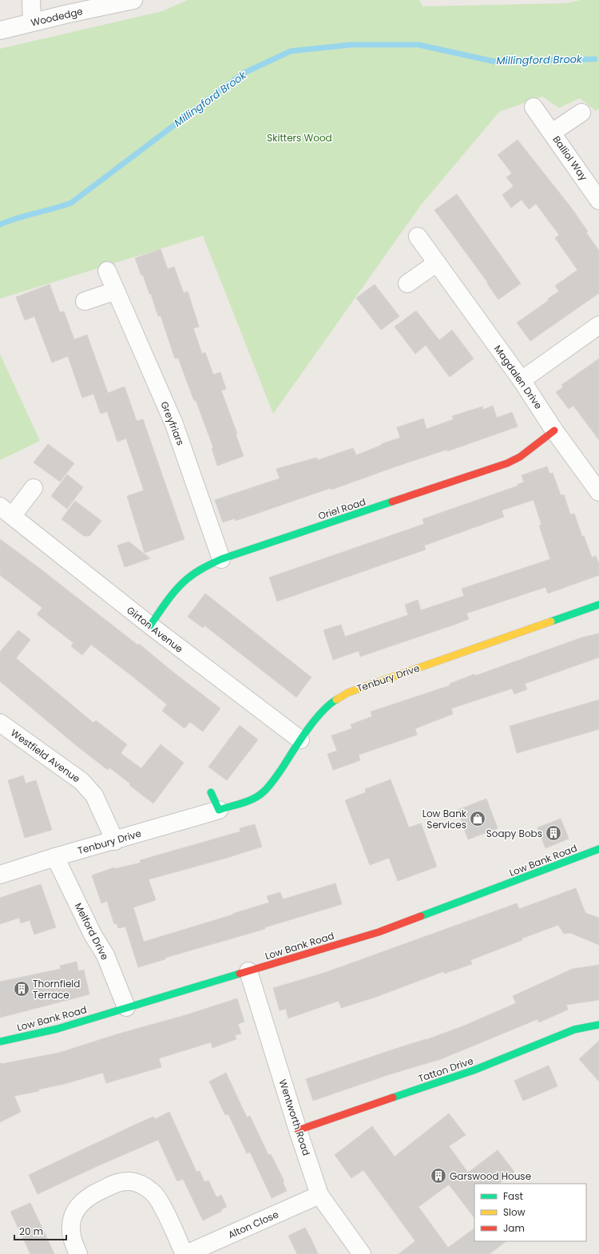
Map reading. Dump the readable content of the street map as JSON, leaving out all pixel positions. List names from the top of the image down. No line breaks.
{"streets":{"street":["Woodedge","Balliol Way","Magdalen Drive","Greyfriars","Oriel Road","Girton Avenue","Tenbury Drive","Westfield Avenue","Low Bank Road","Melford Drive","Tatton Drive","Wentworth Road","Alton Close"]},"crossings":[["Magdalen Drive","Oriel Road"],["Greyfriars","Oriel Road"],["Oriel Road","Girton Avenue"],["Girton Avenue","Tenbury Drive"],["Tenbury Drive","Westfield Avenue"],["Tenbury Drive","Melford Drive"],["Low Bank Road","Melford Drive"],["Low Bank Road","Wentworth Road"],["Tatton Drive","Wentworth Road"],["Wentworth Road","Alton Close"]],"water":["Millingford Brook"],"parks":["Skitters Wood"],"places":{"shop":["Low Bank Services"],"building":["Soapy Bobs","Thornfield Terrace","Garswood House"]},"legend":["Fast","Slow","Jam"],"scale_bar":"20 m"}
